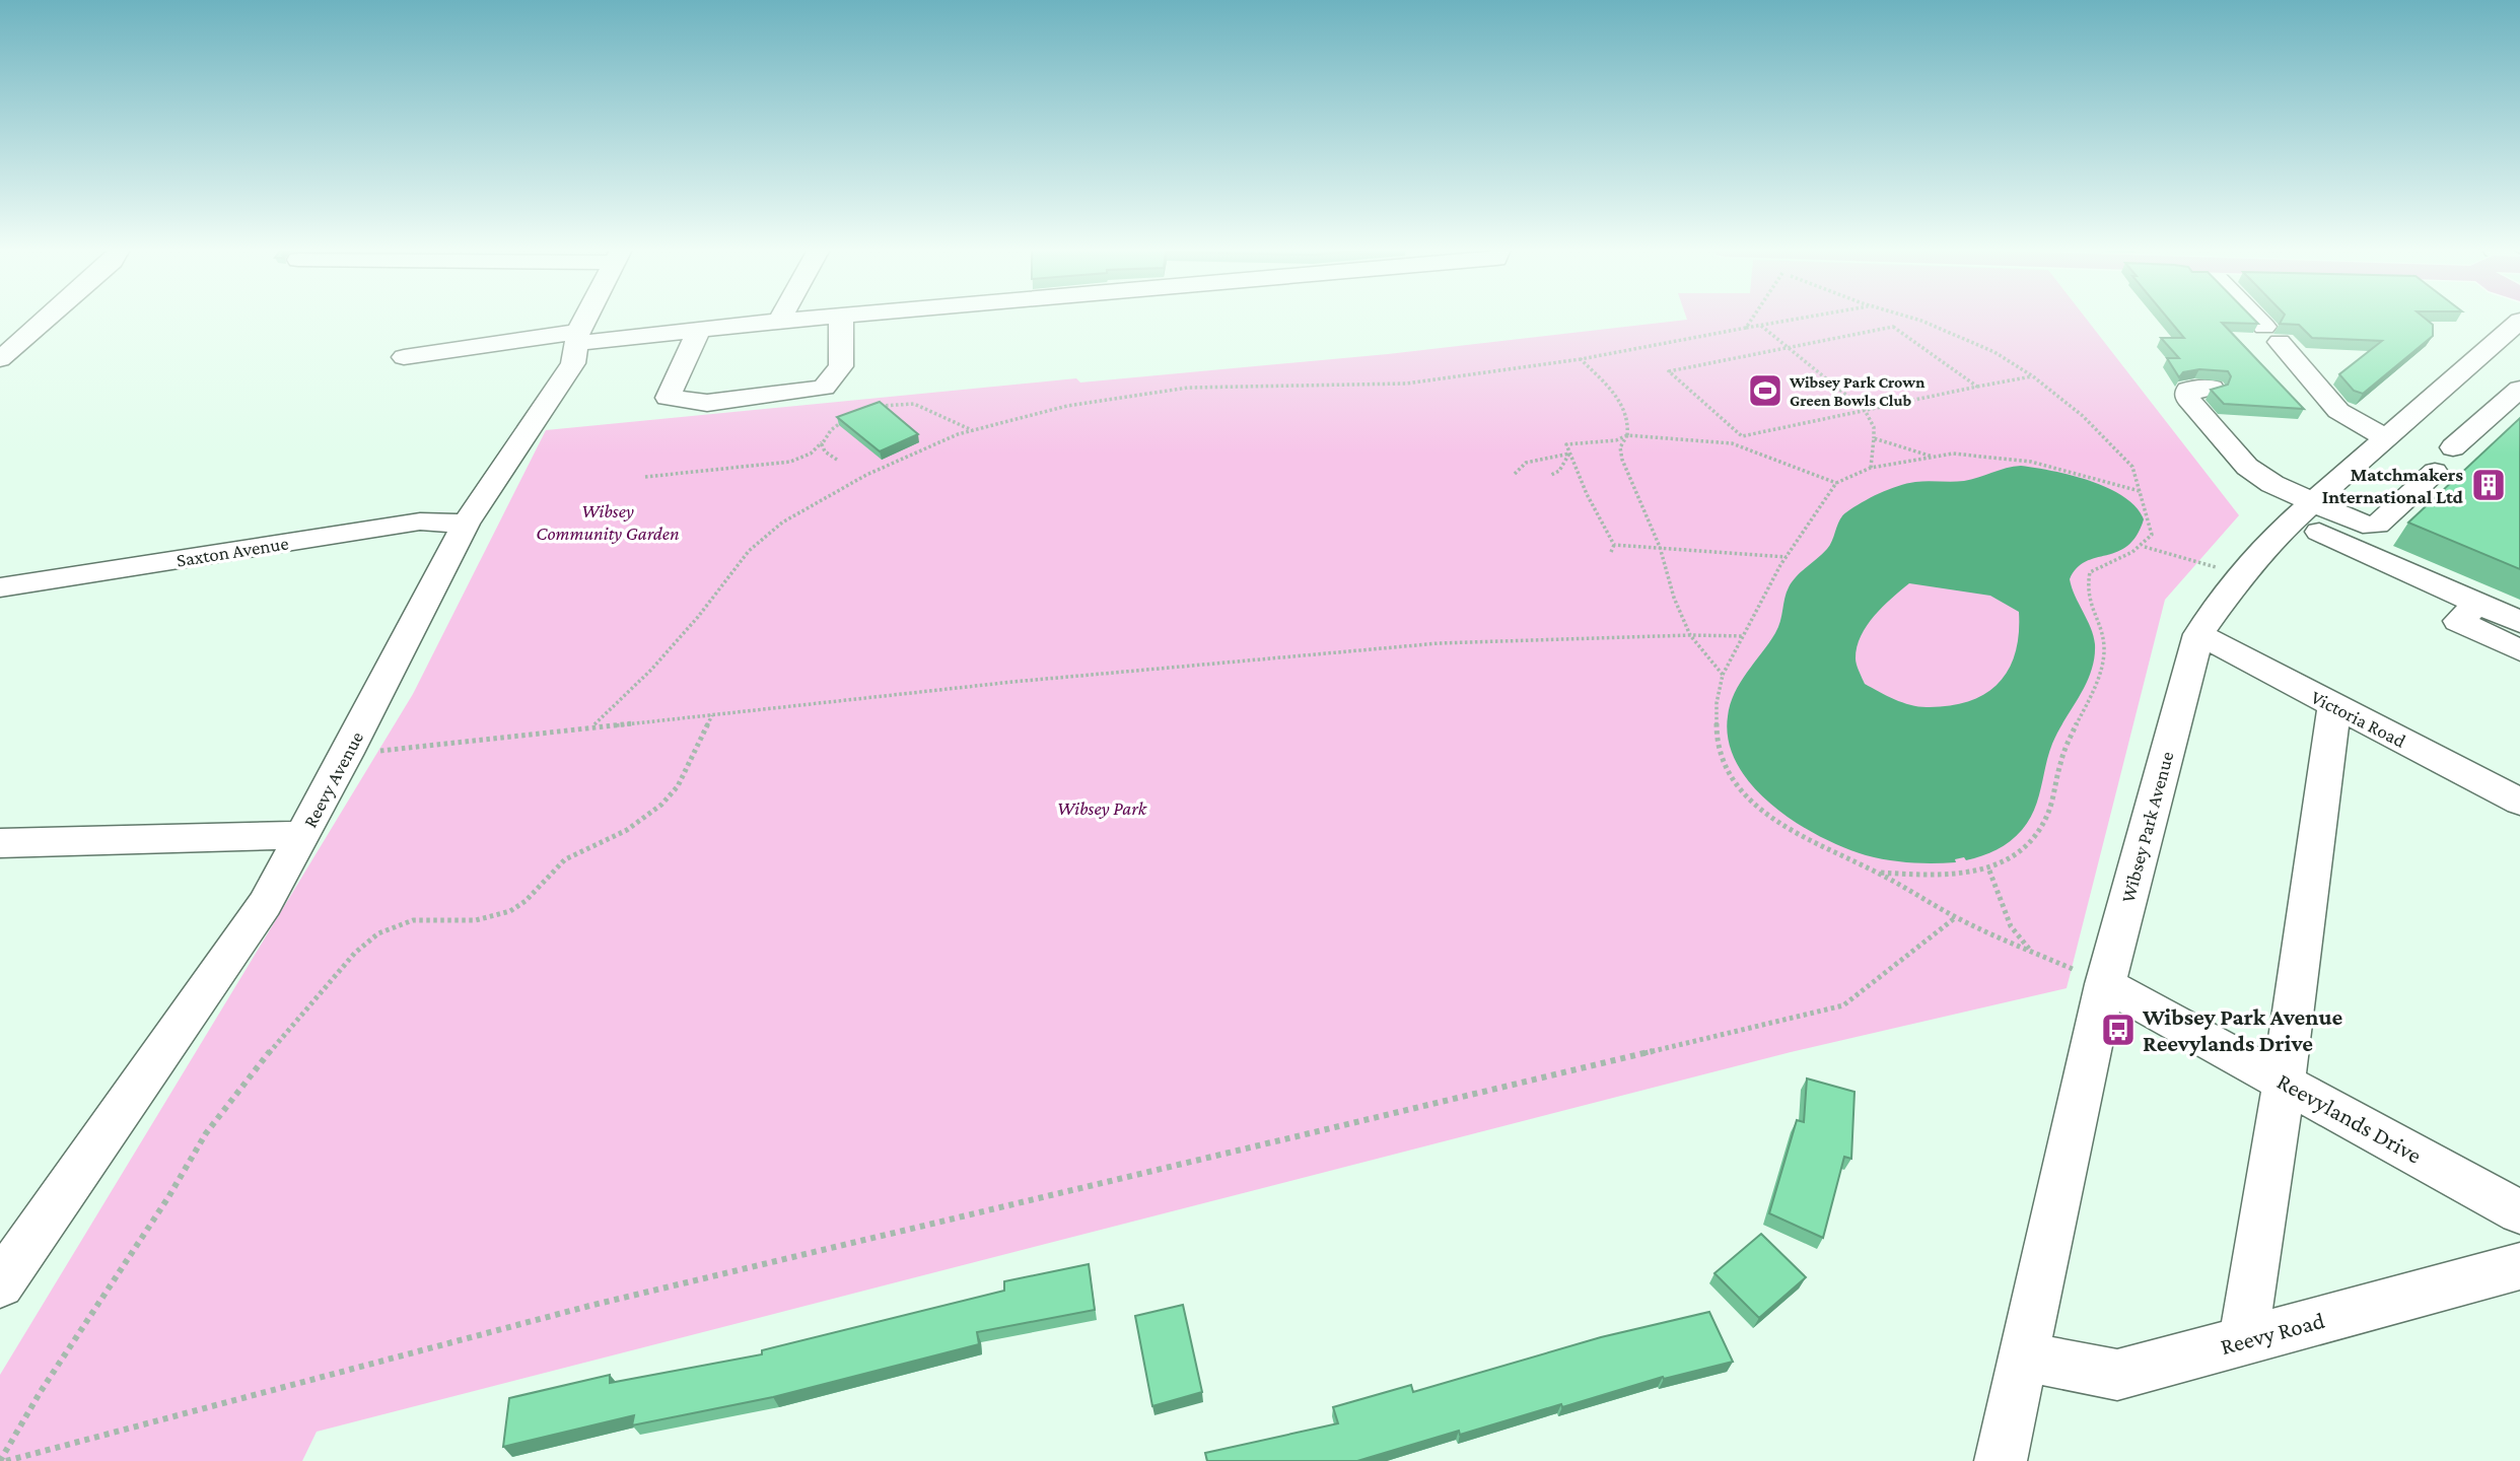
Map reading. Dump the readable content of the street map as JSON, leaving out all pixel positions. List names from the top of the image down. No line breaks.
{"streets":{"street":["Saxton Avenue","Victoria Road","Reevy Avenue","Wibsey Park Avenue","Reevylands Drive","Reevy Road"]},"crossings":[["Saxton Avenue","Reevy Avenue"],["Victoria Road","Wibsey Park Avenue"],["Wibsey Park Avenue","Reevylands Drive"],["Wibsey Park Avenue","Reevy Road"]],"parks":["Wibsey Community Garden","Wibsey Park"],"places":{"sports":["Wibsey Park Crown Green Bowls Club"],"building":["Matchmakers International Ltd"],"bus stop":["Wibsey Park Avenue Reevylands Drive"]}}
